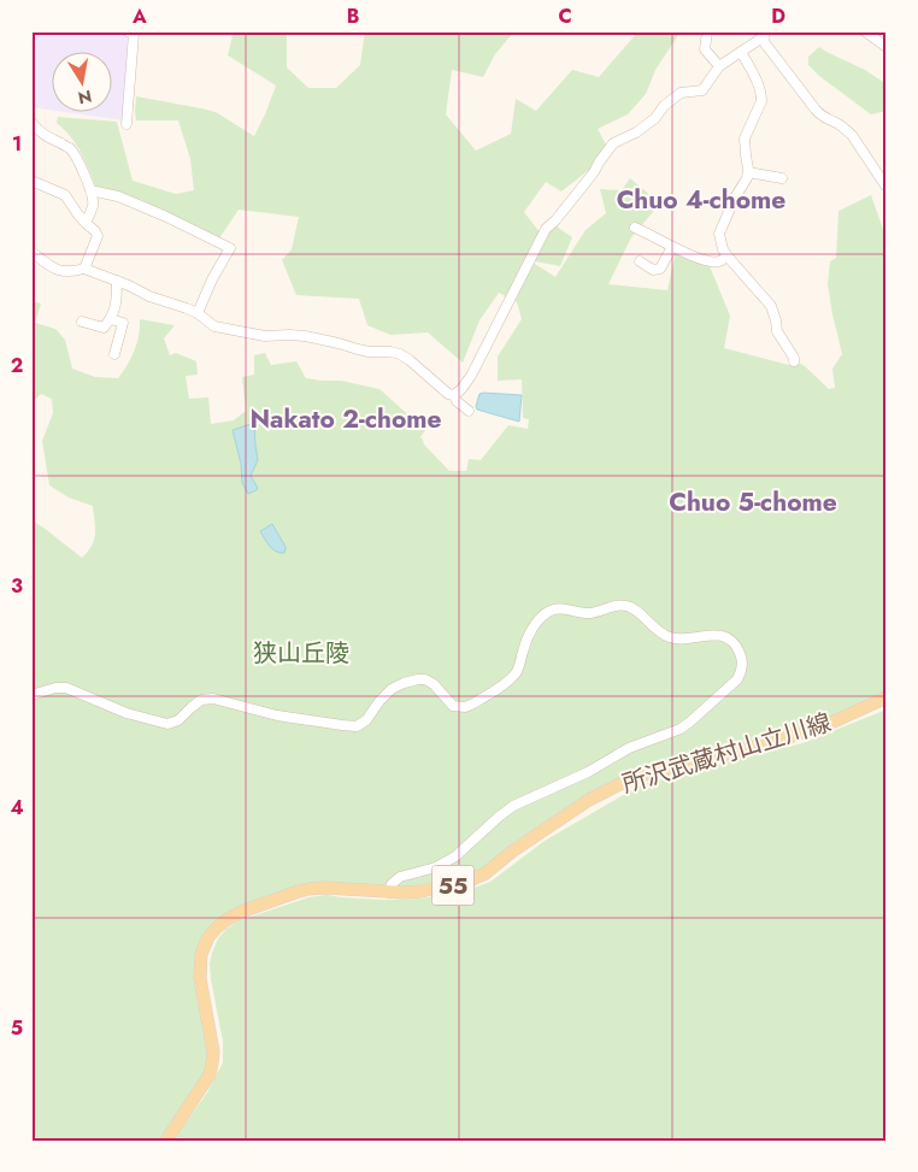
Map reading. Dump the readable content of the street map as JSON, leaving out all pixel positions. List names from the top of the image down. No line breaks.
{"streets":{"main road":["所沢武蔵村山立川線","55"]},"districts":["Chuo 4-chome","Nakato 2-chome","Chuo 5-chome"],"parks":["狭山丘陵"],"north":"bottom","grid":{"columns":["A","B","C","D"],"rows":["1","2","3","4","5"]}}
